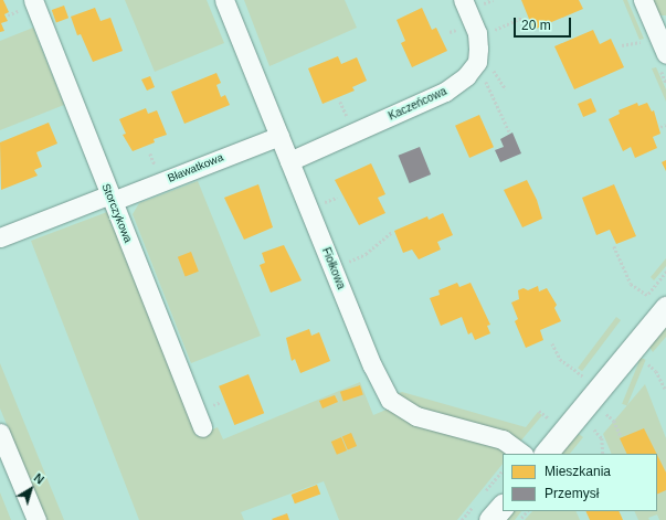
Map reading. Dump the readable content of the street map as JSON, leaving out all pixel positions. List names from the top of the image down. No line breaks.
{"streets":{"street":["Kaczeńcowa","Bławatkowa","Storczykowa","Fiołkowa"]},"crossings":[["Kaczeńcowa","Fiołkowa"],["Bławatkowa","Storczykowa"],["Bławatkowa","Fiołkowa"]],"legend":["Mieszkania","Przemysł"],"scale_bar":"20 m","north":"top right"}
